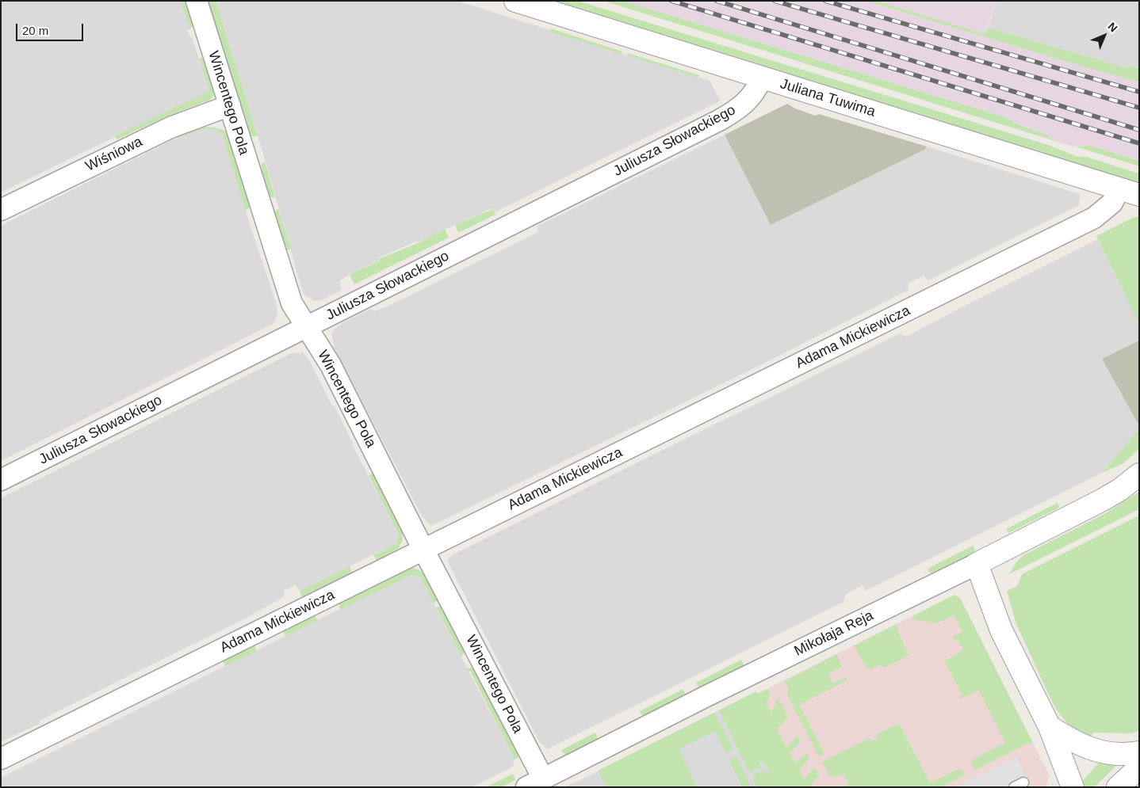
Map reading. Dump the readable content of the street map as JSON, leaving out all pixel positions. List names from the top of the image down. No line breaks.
{"streets":{"street":["Juliana Tuwima","Wincentego Pola","Juliusza Słowackiego","Wiśniowa","Adama Mickiewicza","Mikołaja Reja"]},"crossings":[["Juliana Tuwima","Juliusza Słowackiego"],["Juliana Tuwima","Adama Mickiewicza"],["Wincentego Pola","Juliusza Słowackiego"],["Wincentego Pola","Wiśniowa"],["Wincentego Pola","Adama Mickiewicza"],["Wincentego Pola","Mikołaja Reja"]],"scale_bar":"20 m","north":"top right"}
